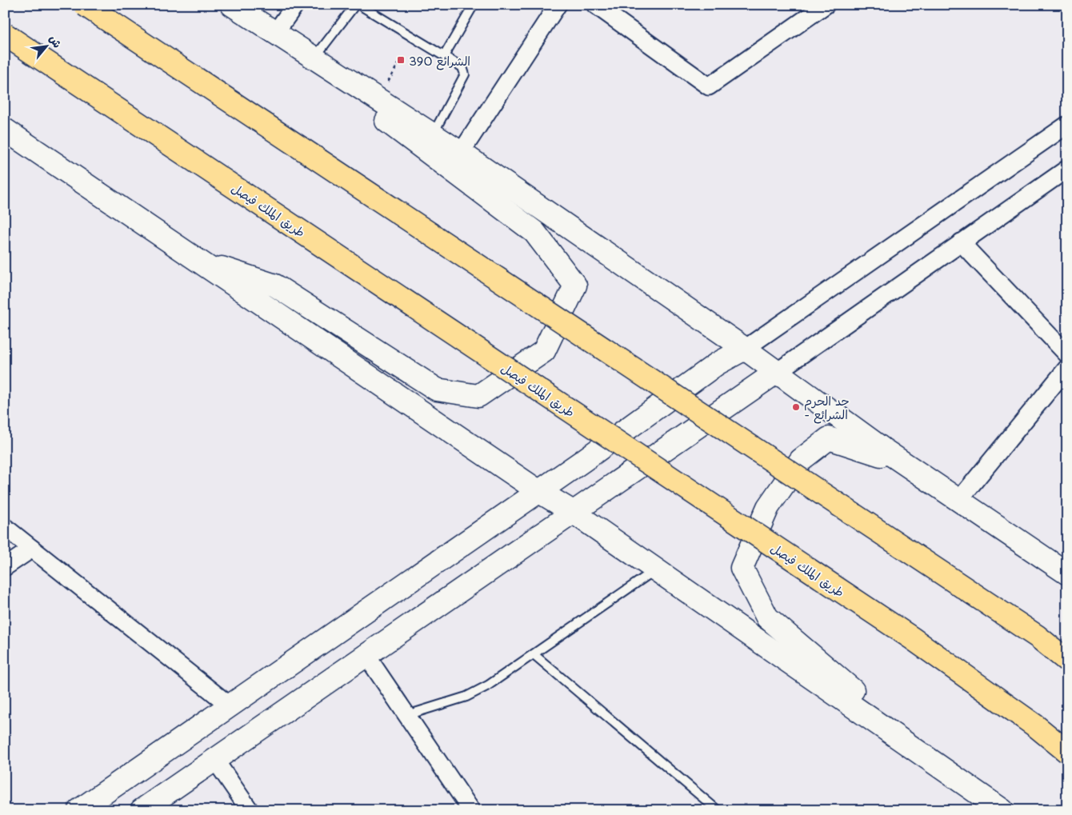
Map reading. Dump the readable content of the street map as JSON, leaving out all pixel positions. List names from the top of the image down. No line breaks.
{"streets":{"highway":["طريق الملك فيصل"]},"places":{"transit":["الشرائع 390"],"other":["حد الحرم - الشرائع"]},"north":"top right"}
